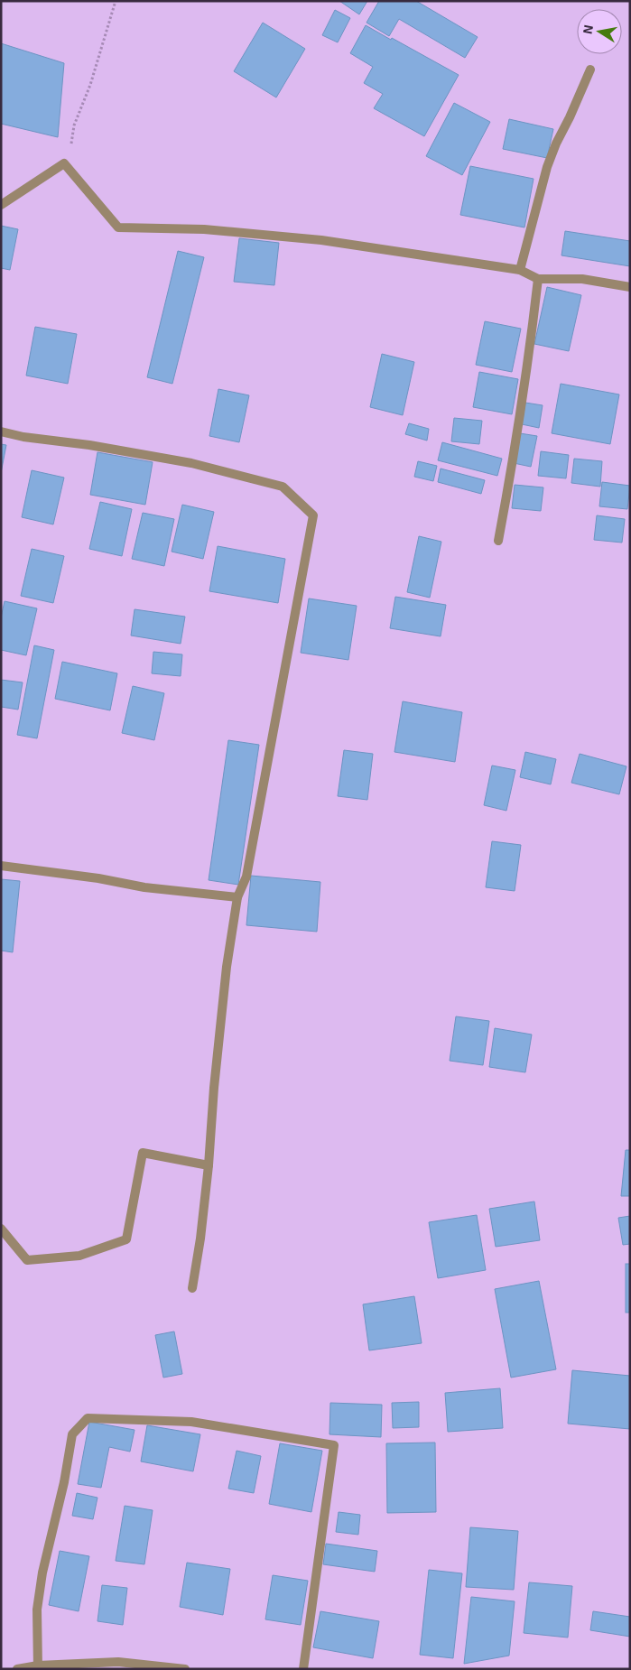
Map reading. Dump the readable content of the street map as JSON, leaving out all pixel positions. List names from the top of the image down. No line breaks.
{"north":"left"}
